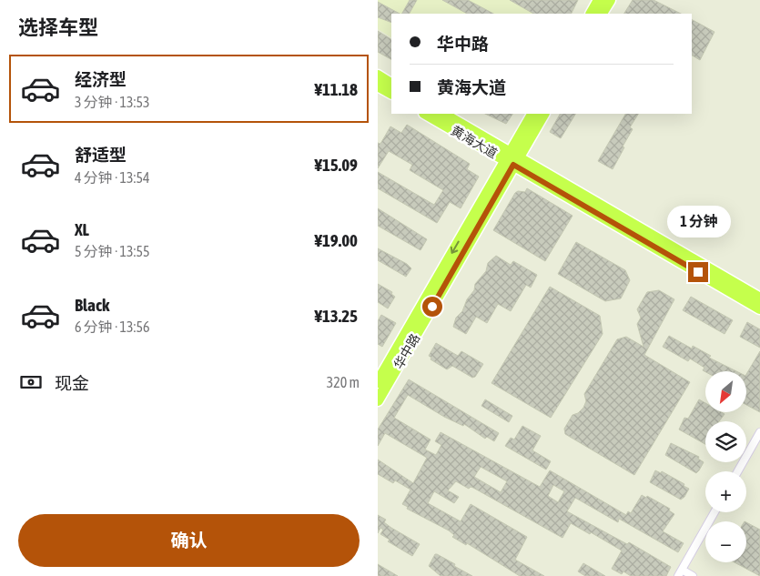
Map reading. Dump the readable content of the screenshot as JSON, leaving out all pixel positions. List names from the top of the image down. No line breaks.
{"streets":{"main road":["黄海大道","华中路"]},"crossings":[["黄海大道","华中路"]],"north":"bottom left","page":{"heading":"选择车型","banner":["华中路","黄海大道"],"list":[{"name":"经济型","note":"3 分钟 · 13:53","value":"¥11.18"},{"name":"舒适型","note":"4 分钟 · 13:54","value":"¥15.09"},{"name":"XL","note":"5 分钟 · 13:55","value":"¥19.00"},{"name":"Black","note":"6 分钟 · 13:56","value":"¥13.25"}],"bubble":"1 分钟","pay":["现金","320 m"],"map_buttons":["+","−"],"buttons":"确认"}}
